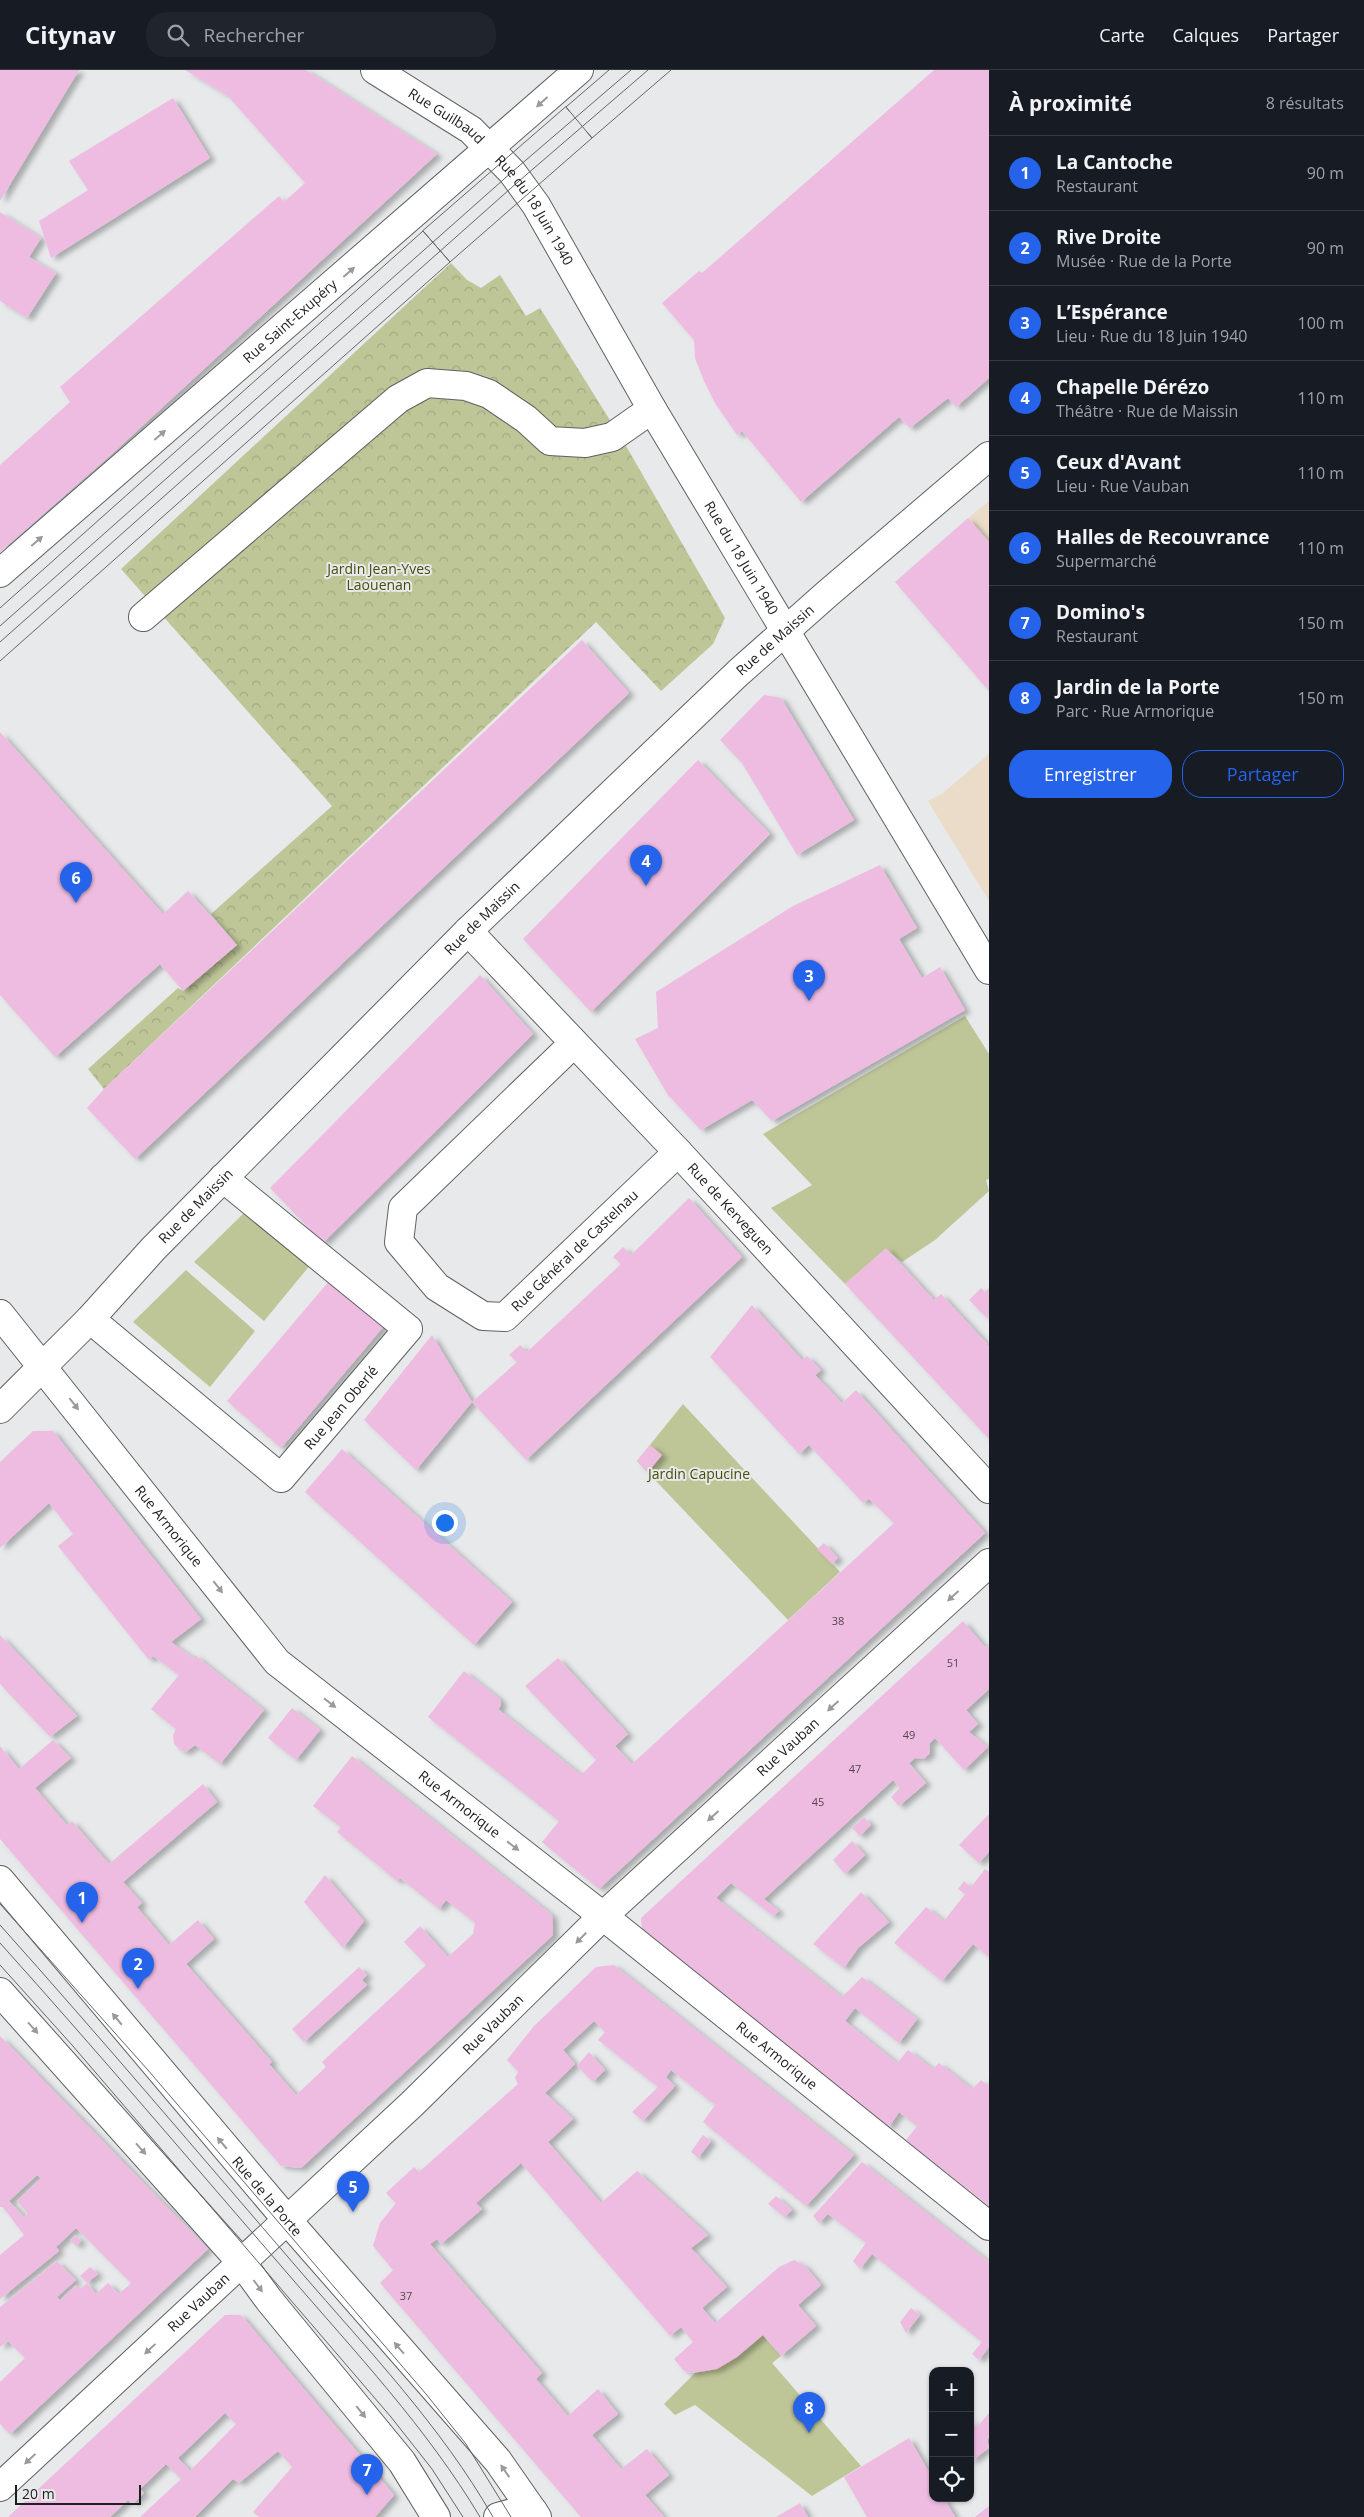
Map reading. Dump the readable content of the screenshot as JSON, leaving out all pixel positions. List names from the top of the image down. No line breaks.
{"streets":{"street":["Rue Guilbaud","Rue du 18 Juin 1940","Rue Saint-Exupéry","Rue de Maissin","Rue de Kerveguen","Rue Général de Castelnau","Rue Jean Oberlé","Rue Armorique","Rue Vauban","Rue de la Porte"]},"crossings":[["Rue Guilbaud","Rue du 18 Juin 1940"],["Rue Guilbaud","Rue Saint-Exupéry"],["Rue du 18 Juin 1940","Rue Saint-Exupéry"],["Rue du 18 Juin 1940","Rue de Maissin"],["Rue de Maissin","Rue de Kerveguen"],["Rue de Maissin","Rue Jean Oberlé"],["Rue de Maissin","Rue Armorique"],["Rue de Kerveguen","Rue Général de Castelnau"],["Rue Armorique","Rue Vauban"],["Rue Vauban","Rue de la Porte"]],"one_way":["Rue Armorique","Rue Vauban"],"parks":["Jardin Jean-Yves Laouenan","Jardin Capucine"],"house_numbers":["38","51","49","47","45","37"],"scale_bar":"20 m","page":{"header":"Citynav","search":"Rechercher","nav":["Carte","Calques","Partager"],"heading":["À proximité","8 résultats"],"list":[{"mark":"1","name":"La Cantoche","note":"Restaurant","value":"90 m"},{"mark":"2","name":"Rive Droite","note":"Musée · Rue de la Porte","value":"90 m"},{"mark":"3","name":"L’Espérance","note":"Lieu · Rue du 18 Juin 1940","value":"100 m"},{"mark":"4","name":"Chapelle Dérézo","note":"Théâtre · Rue de Maissin","value":"110 m"},{"mark":"5","name":"Ceux d'Avant","note":"Lieu · Rue Vauban","value":"110 m"},{"mark":"6","name":"Halles de Recouvrance","note":"Supermarché","value":"110 m"},{"mark":"7","name":"Domino's","note":"Restaurant","value":"150 m"},{"mark":"8","name":"Jardin de la Porte","note":"Parc · Rue Armorique","value":"150 m"}],"buttons":["Enregistrer","Partager"],"pins":["4","6","3","1","2","5","8","7"],"map_buttons":["+","−"],"scale":"20 m"}}
